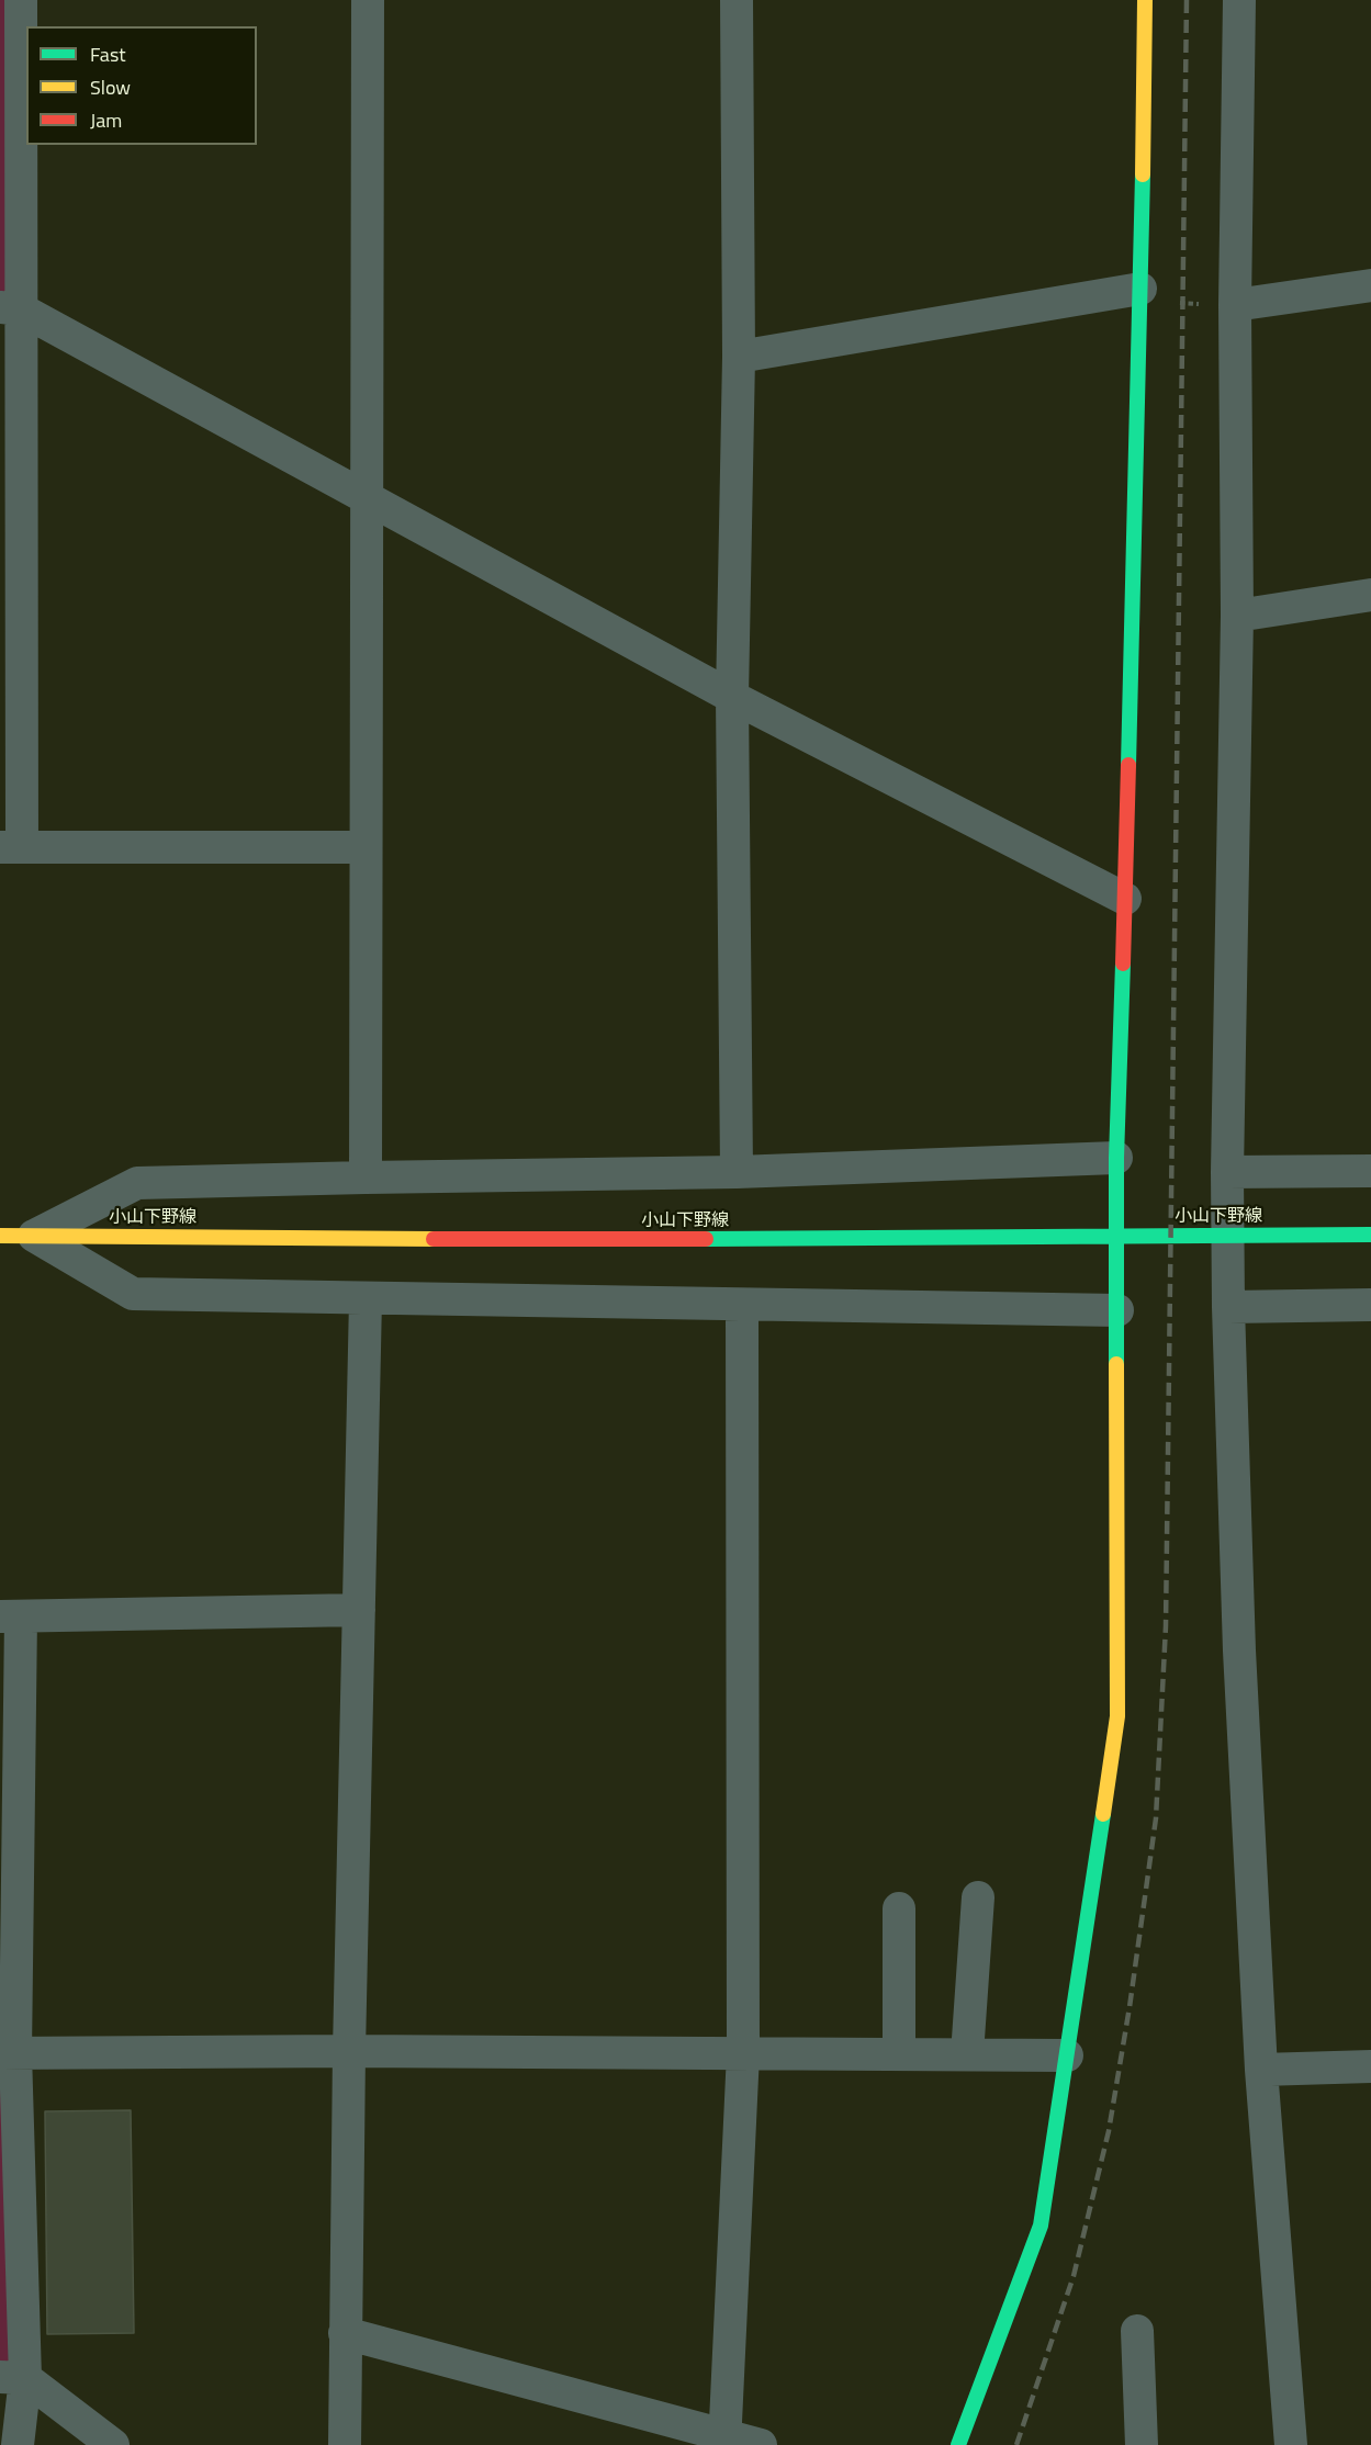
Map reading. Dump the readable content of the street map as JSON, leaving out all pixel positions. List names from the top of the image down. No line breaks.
{"streets":{"street":["小山下野線"]},"legend":["Fast","Slow","Jam"]}
